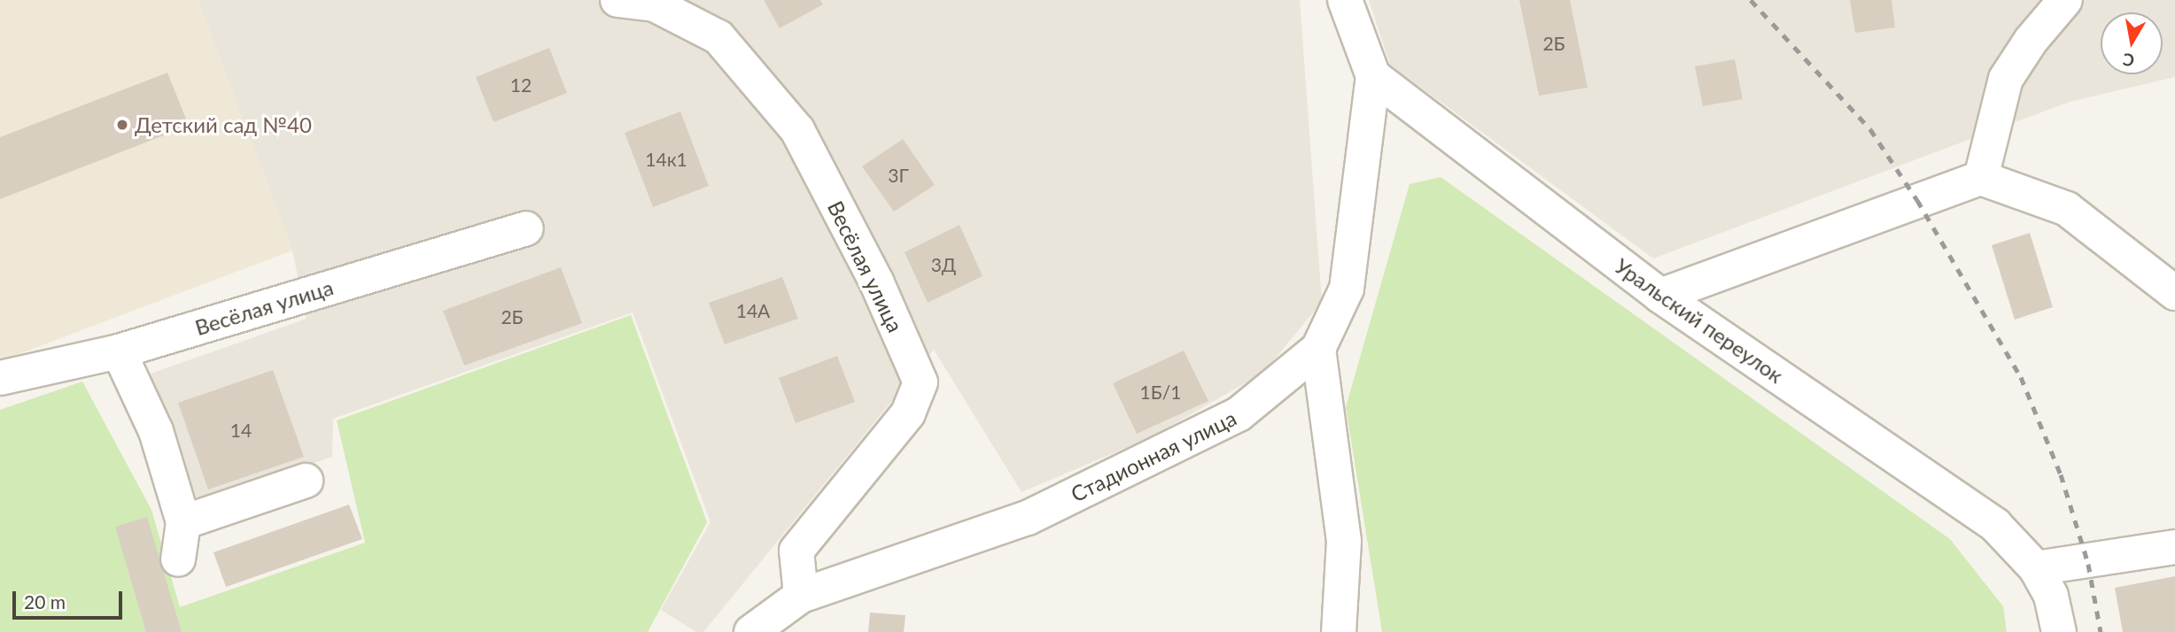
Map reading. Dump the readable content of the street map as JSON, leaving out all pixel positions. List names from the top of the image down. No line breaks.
{"streets":{"street":["Весёлая улица","Уральский переулок","Стадионная улица"]},"crossings":[["Весёлая улица","Стадионная улица"],["Уральский переулок","Стадионная улица"]],"places":["Детский сад №40"],"house_numbers":["2Б","12","14к1","3Г","3Д","14А","2Б","1Б/1","14"],"scale_bar":"20 m","north":"bottom"}
